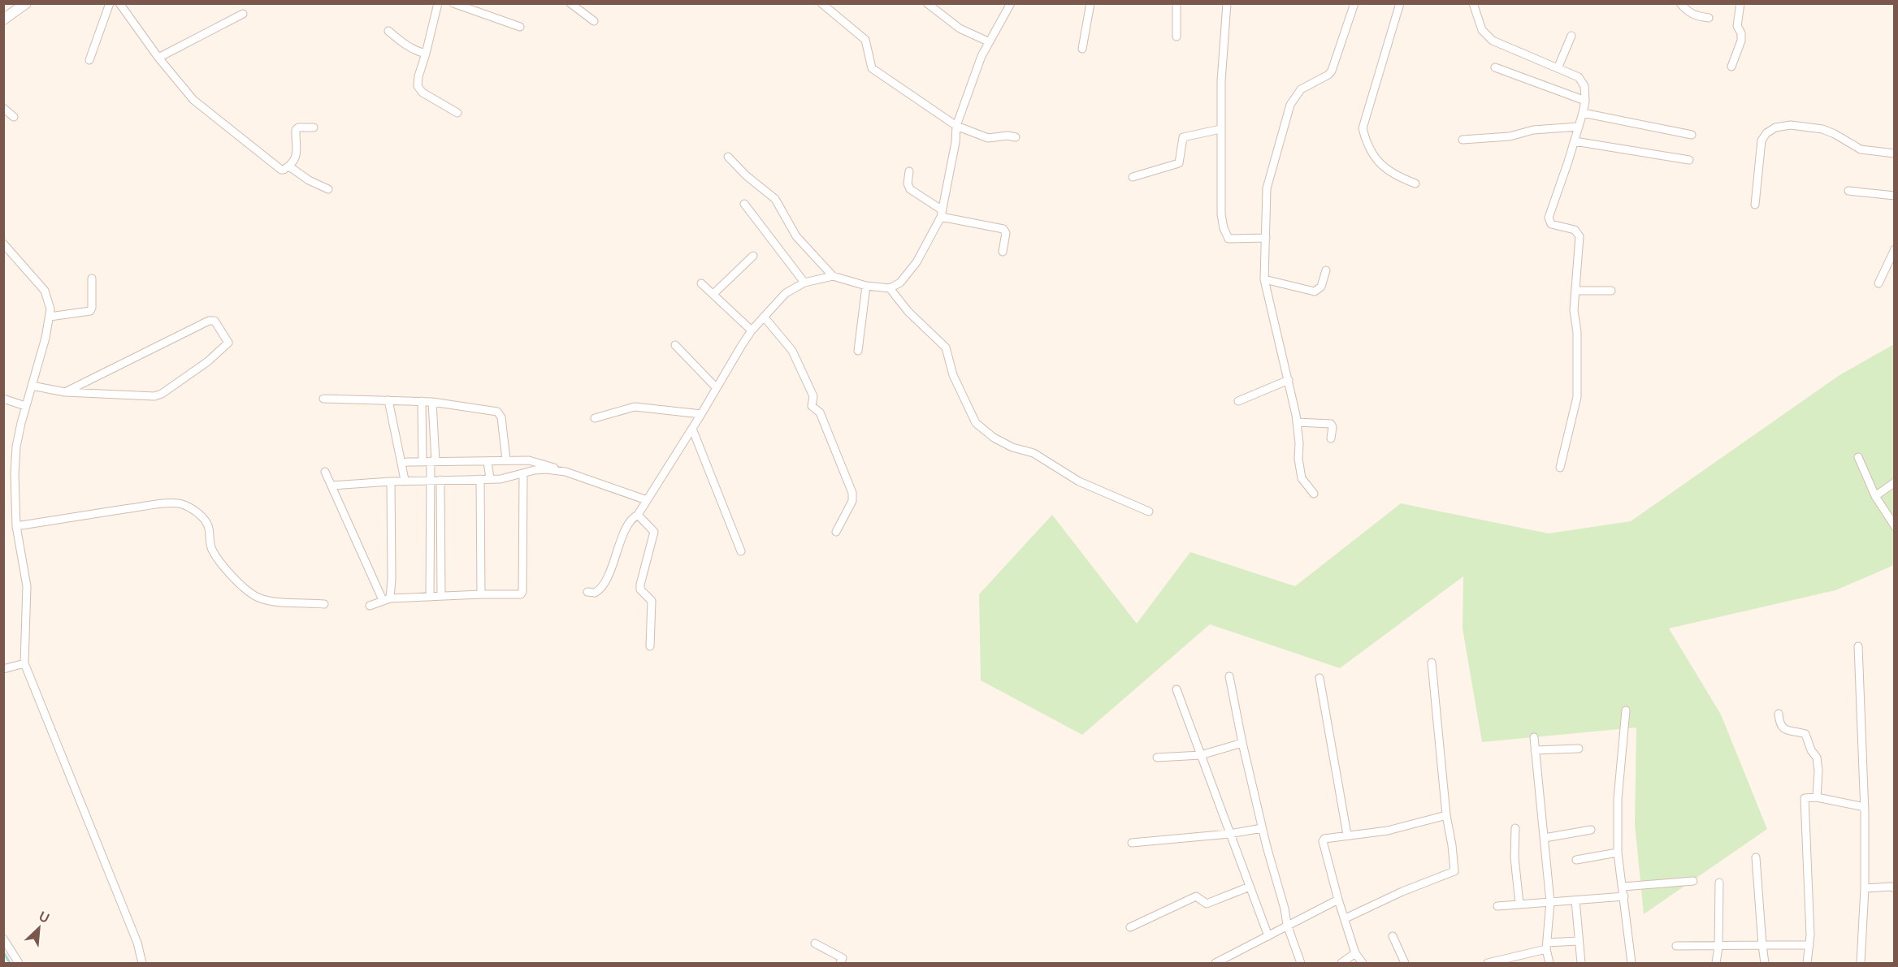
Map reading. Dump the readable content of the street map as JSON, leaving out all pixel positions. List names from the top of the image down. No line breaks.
{"north":"top right"}
